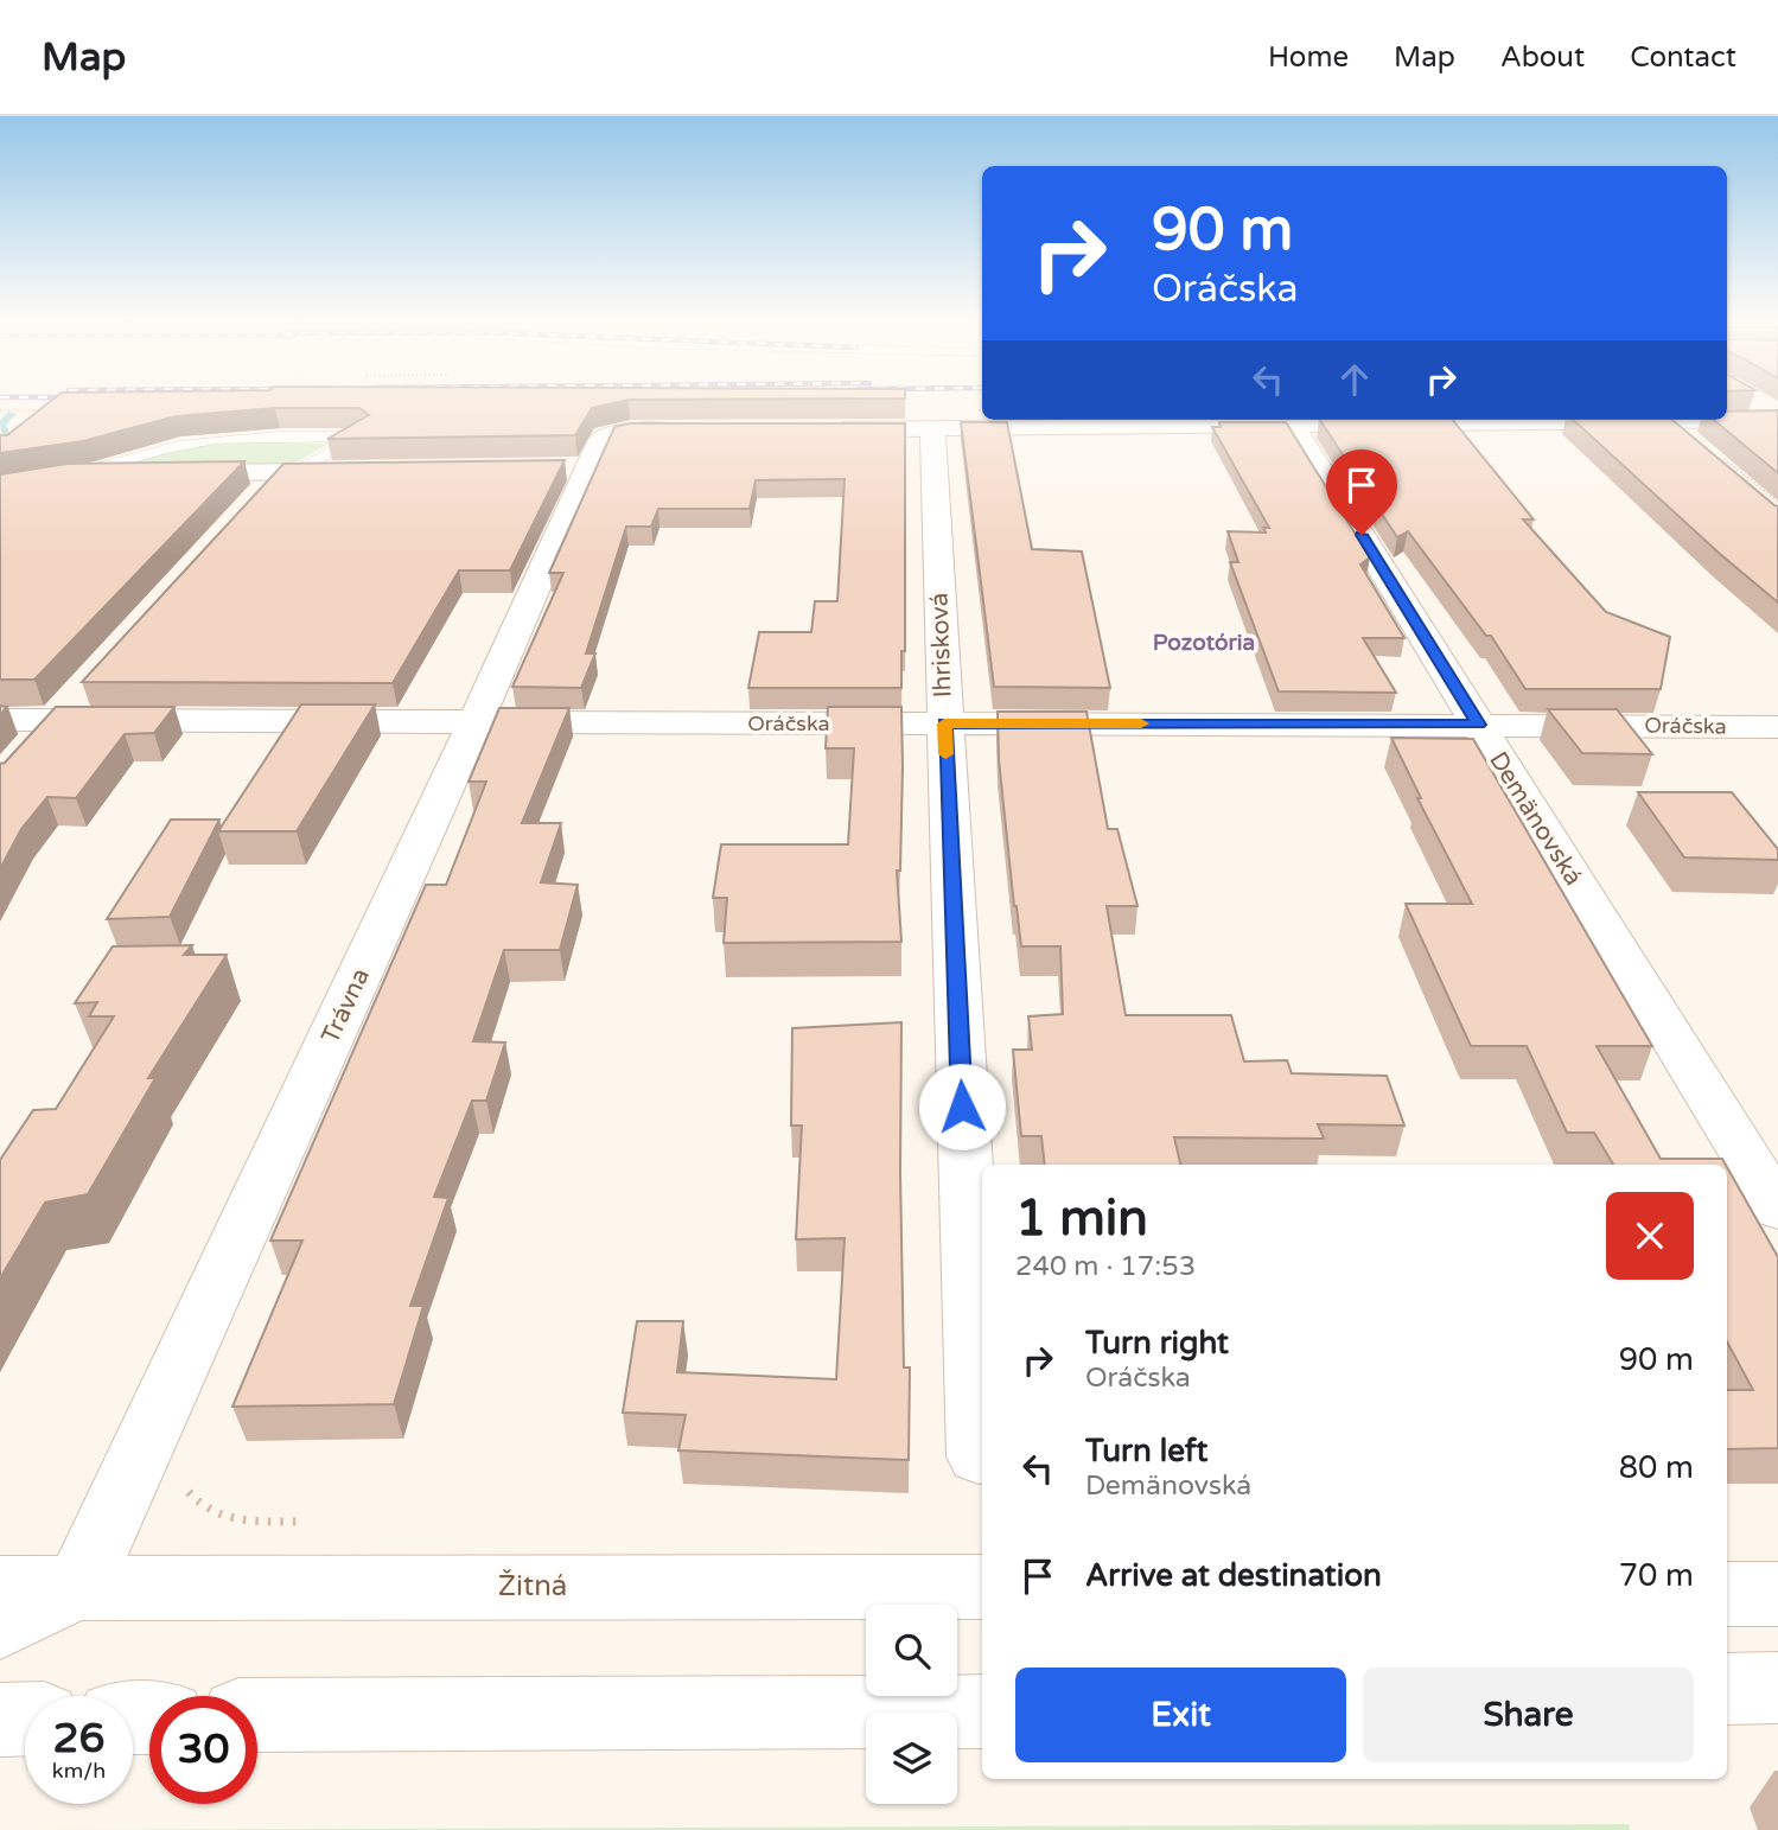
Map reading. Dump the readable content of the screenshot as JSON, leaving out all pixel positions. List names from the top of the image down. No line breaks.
{"streets":{"street":["Ihrisková","Oráčska","Demänovská","Trávna","Žitná"]},"crossings":[["Ihrisková","Oráčska"],["Oráčska","Demänovská"],["Oráčska","Trávna"],["Trávna","Žitná"]],"districts":["Pozotória"],"page":{"header":"Map","nav":["Home","Map","About","Contact"],"turn":["90 m","Oráčska"],"heading":["1 min","240 m · 17:53"],"list":[{"name":"Turn right","note":"Oráčska","value":"90 m"},{"name":"Turn left","note":"Demänovská","value":"80 m"},{"name":"Arrive at destination","value":"70 m"}],"buttons":["Exit","Share"],"speed":"26 km/h","limit":"30"}}
